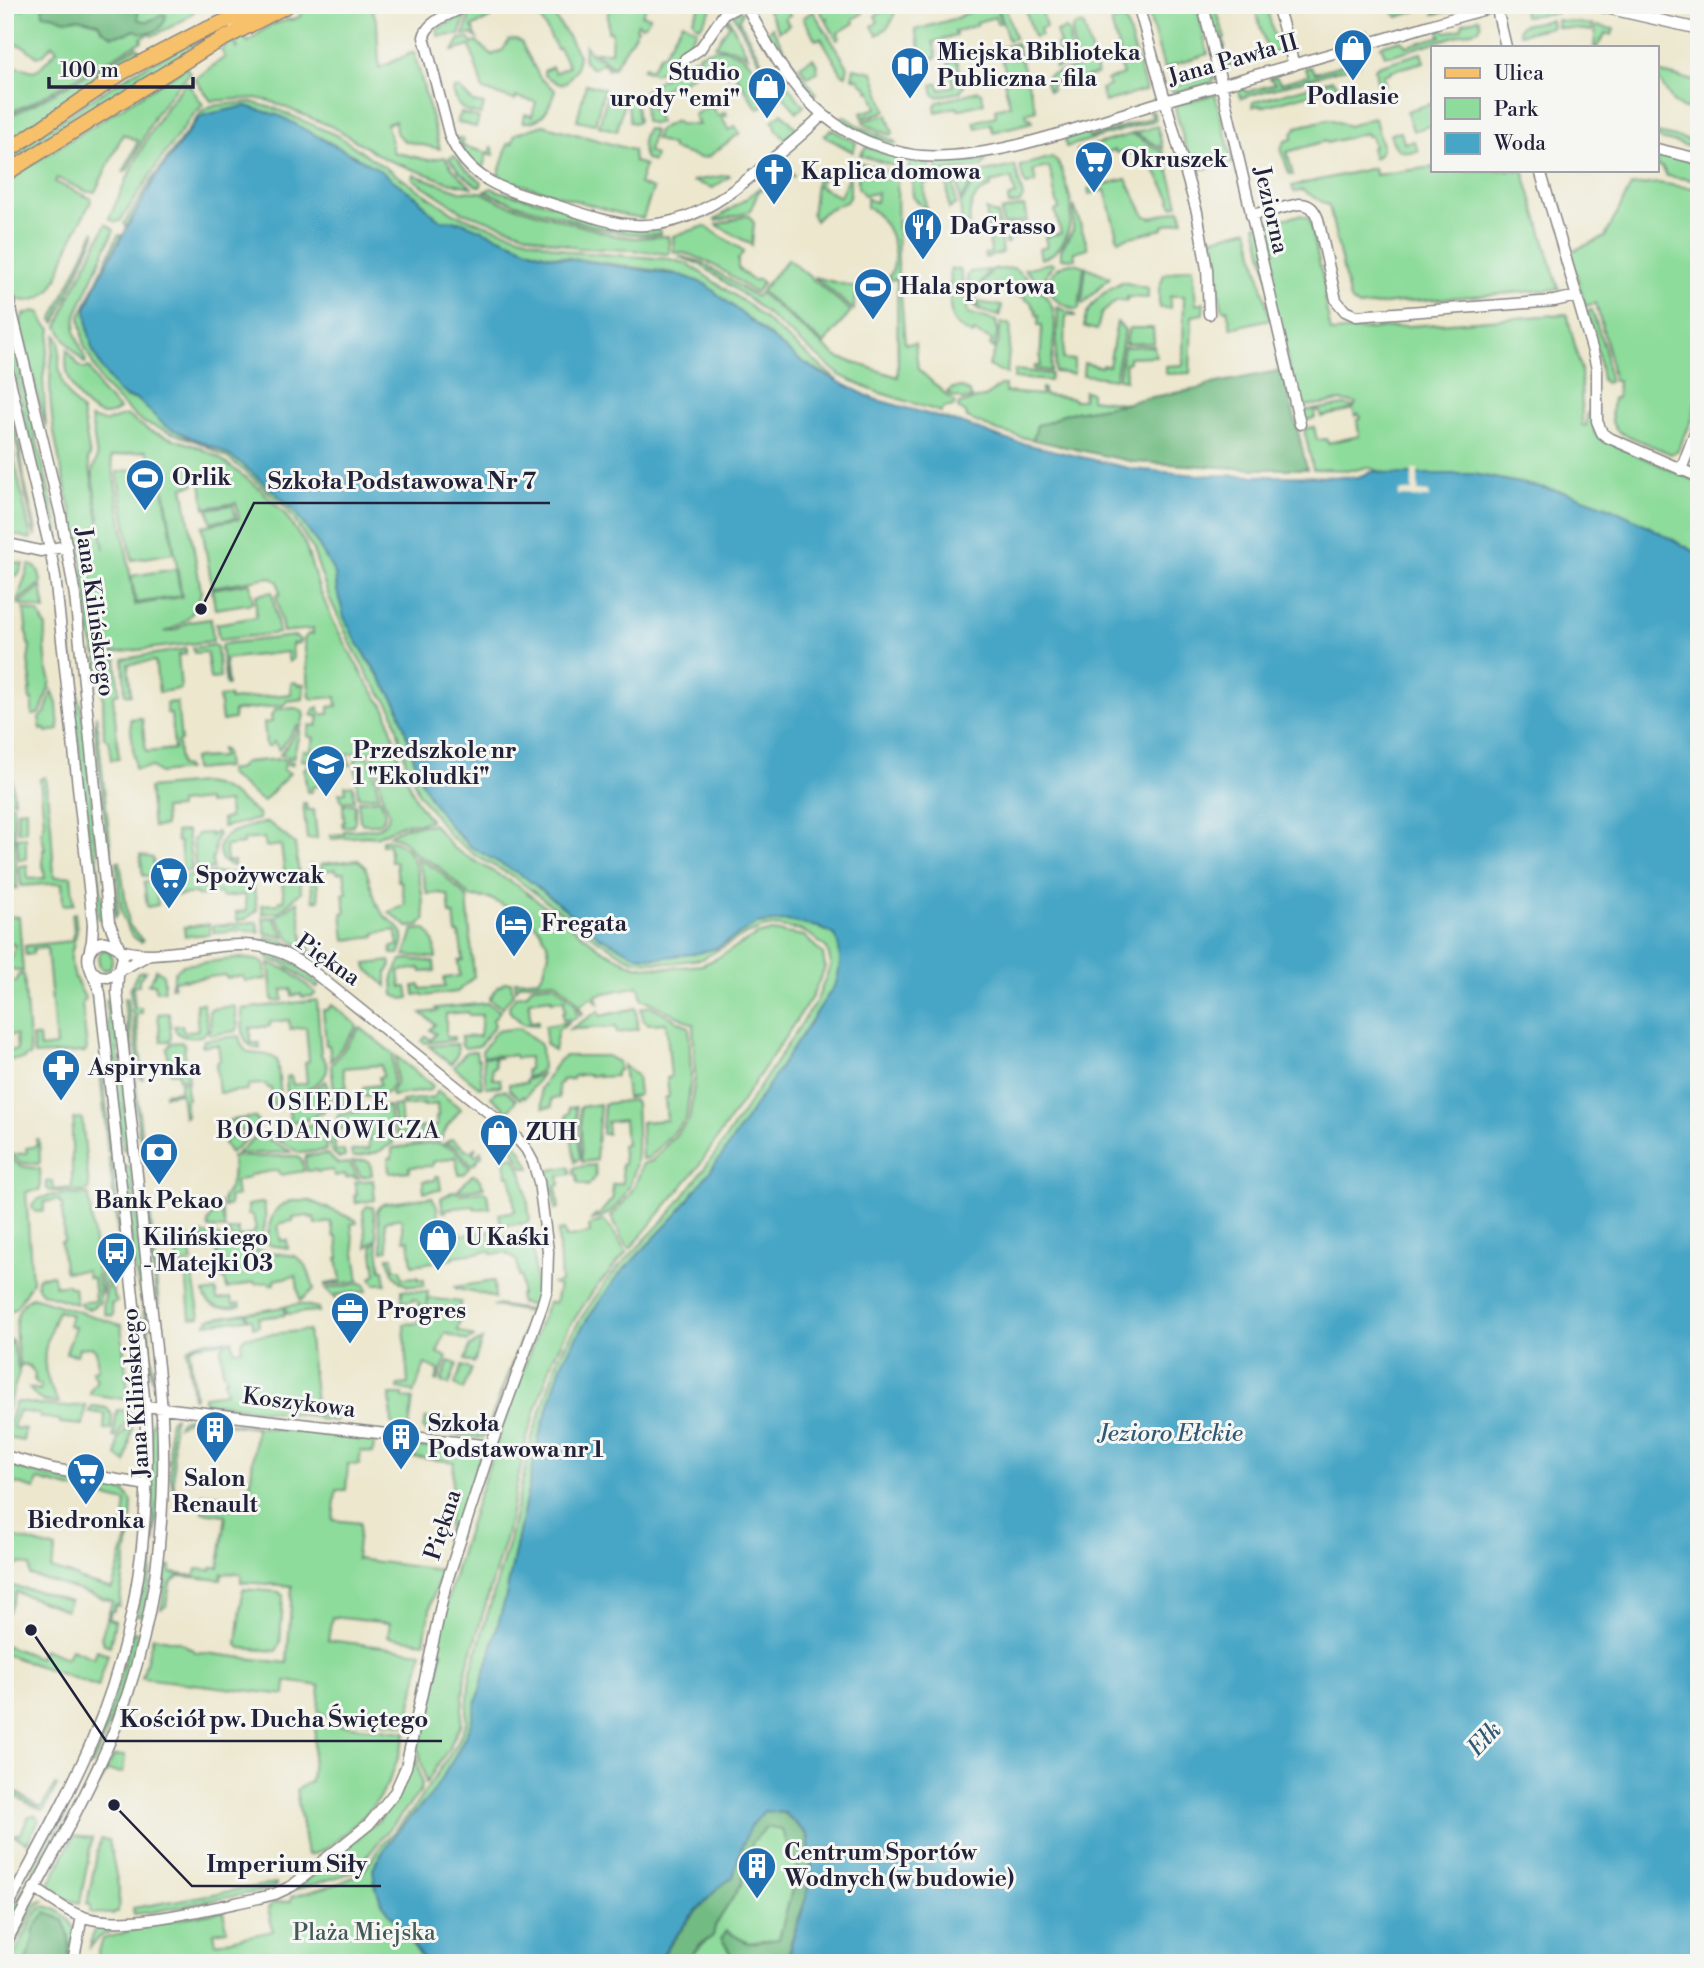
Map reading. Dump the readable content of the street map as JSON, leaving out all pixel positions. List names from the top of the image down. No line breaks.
{"streets":{"street":["Jana Pawła II","Jeziorna","Jana Kilińskiego","Piękna","Koszykowa"]},"crossings":[["Jana Pawła II","Jeziorna"],["Jana Kilińskiego","Piękna"],["Jana Kilińskiego","Koszykowa"],["Piękna","Koszykowa"]],"districts":["OSIEDLE BOGDANOWICZA"],"water":["Jezioro Ełckie","Ełk"],"parks":["Plaża Miejska"],"places":{"shop":["Podlasie","Studio urody \"emi\"","ZUH","U Kaśki"],"library":["Miejska Biblioteka Publiczna - fila"],"supermarket":["Okruszek","Spożywczak","Biedronka"],"church":["Kaplica domowa"],"restaurant":["DaGrasso"],"sports":["Hala sportowa","Orlik"],"other":["Szkoła Podstawowa Nr 7","Kościół pw. Ducha Świętego","Imperium Siły"],"school or university":["Przedszkole nr 1 \"Ekoludki\""],"hotel":["Fregata"],"pharmacy":["Aspirynka"],"bank":["Bank Pekao"],"bus stop":["Kilińskiego - Matejki 03"],"office":["Progres"],"building":["Salon Renault","Szkoła Podstawowa nr 1","Centrum Sportów Wodnych (w budowie)"]},"legend":["Ulica","Park","Woda"],"scale_bar":"100 m"}
